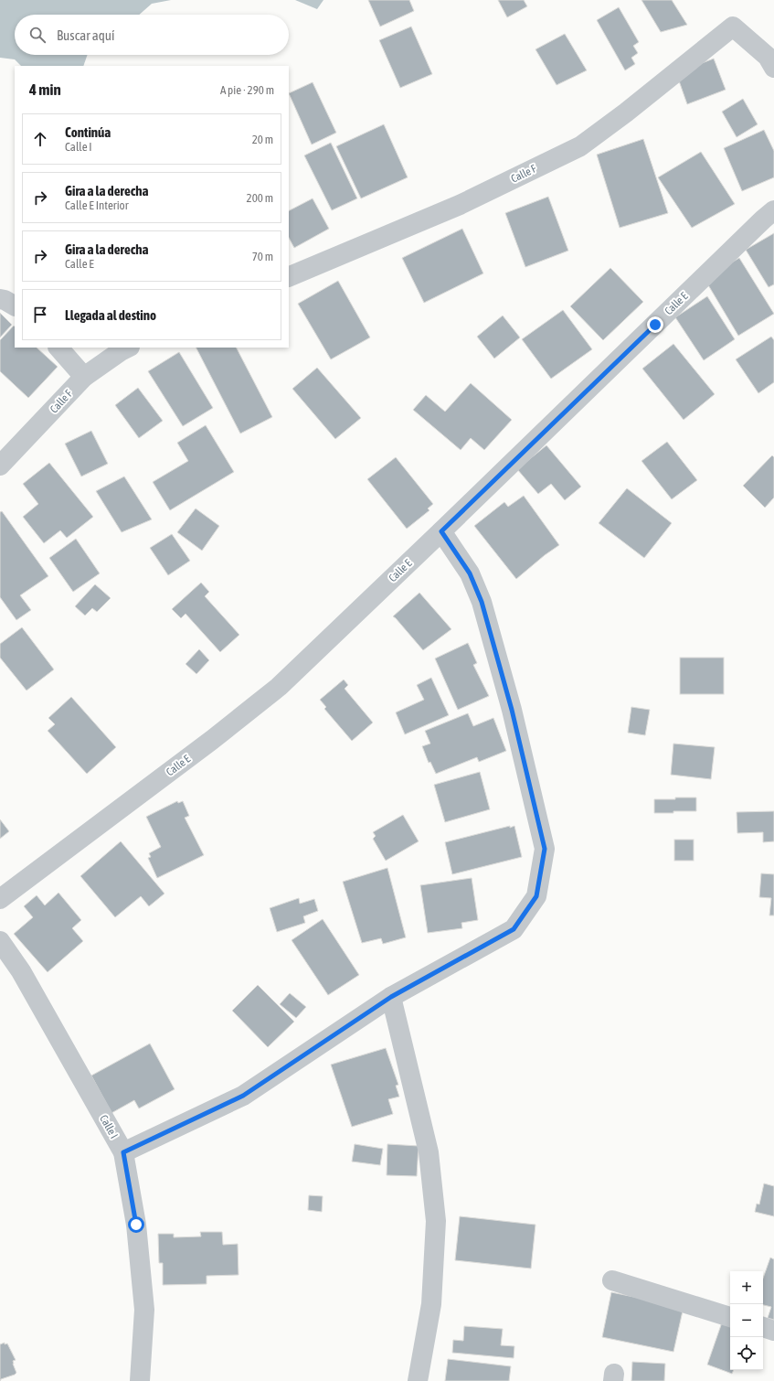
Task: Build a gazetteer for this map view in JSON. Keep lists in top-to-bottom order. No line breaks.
{"streets":{"street":["Calle F","Calle E","Calle I"]},"page":{"search":"Buscar aquí","heading":["4 min","A pie · 290 m"],"list":[["Continúa","Calle I","20 m"],["Gira a la derecha","Calle E Interior","200 m"],["Gira a la derecha","Calle E","70 m"],"Llegada al destino"],"map_buttons":["+","−"]}}
